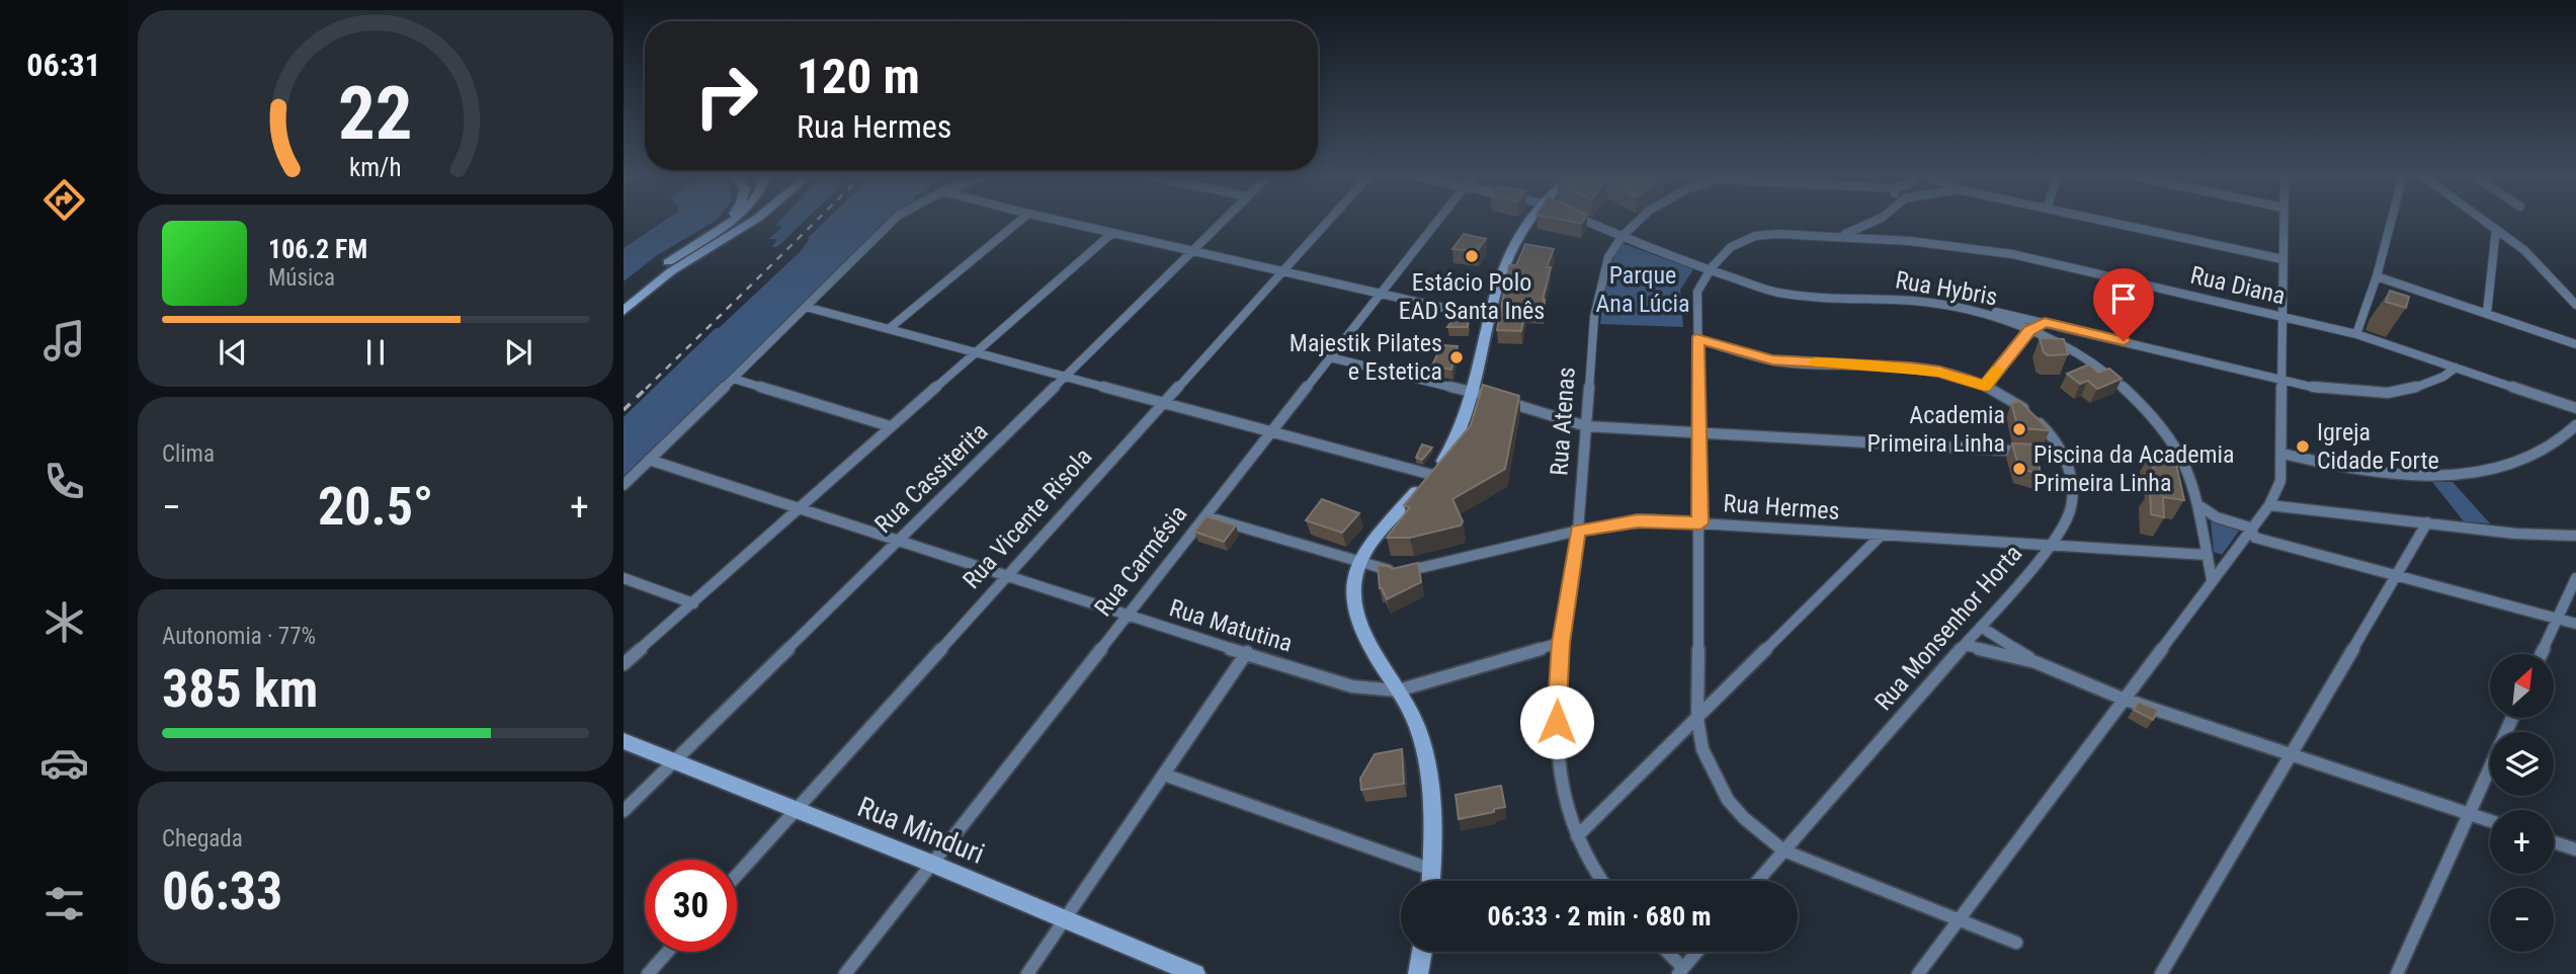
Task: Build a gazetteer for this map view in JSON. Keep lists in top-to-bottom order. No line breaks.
{"streets":{"street":["Rua Diana","Rua Hybris","Rua Atenas","Rua Cassiterita","Rua Hermes","Rua Vicente Risola","Rua Carmésia","Rua Matutina","Rua Monsenhor Horta","Rua Minduri"]},"crossings":[["Rua Diana","Rua Hybris"],["Rua Hybris","Rua Atenas"],["Rua Hybris","Rua Hermes"],["Rua Atenas","Rua Hermes"],["Rua Cassiterita","Rua Matutina"],["Rua Cassiterita","Rua Minduri"],["Rua Hermes","Rua Carmésia"],["Rua Hermes","Rua Monsenhor Horta"],["Rua Vicente Risola","Rua Matutina"],["Rua Vicente Risola","Rua Minduri"],["Rua Carmésia","Rua Matutina"],["Rua Carmésia","Rua Minduri"]],"parks":["Parque Ana Lúcia"],"places":["Estácio Polo EAD Santa Inês","Majestik Pilates e Estetica","Academia Primeira Linha","Igreja Cidade Forte","Piscina da Academia Primeira Linha"],"north":"top right","page":{"tabs":"06:31","turn":["120 m","Rua Hermes"],"song":["106.2 FM","Música"],"tile":["Clima",["Autonomia · 77%","385 km"],["Chegada","06:33"]],"heat":["−","20.5°","+"],"map_buttons":["+","−"],"limit":"30","trip":"06:33 · 2 min · 680 m","gauge":["22","km/h"]}}
